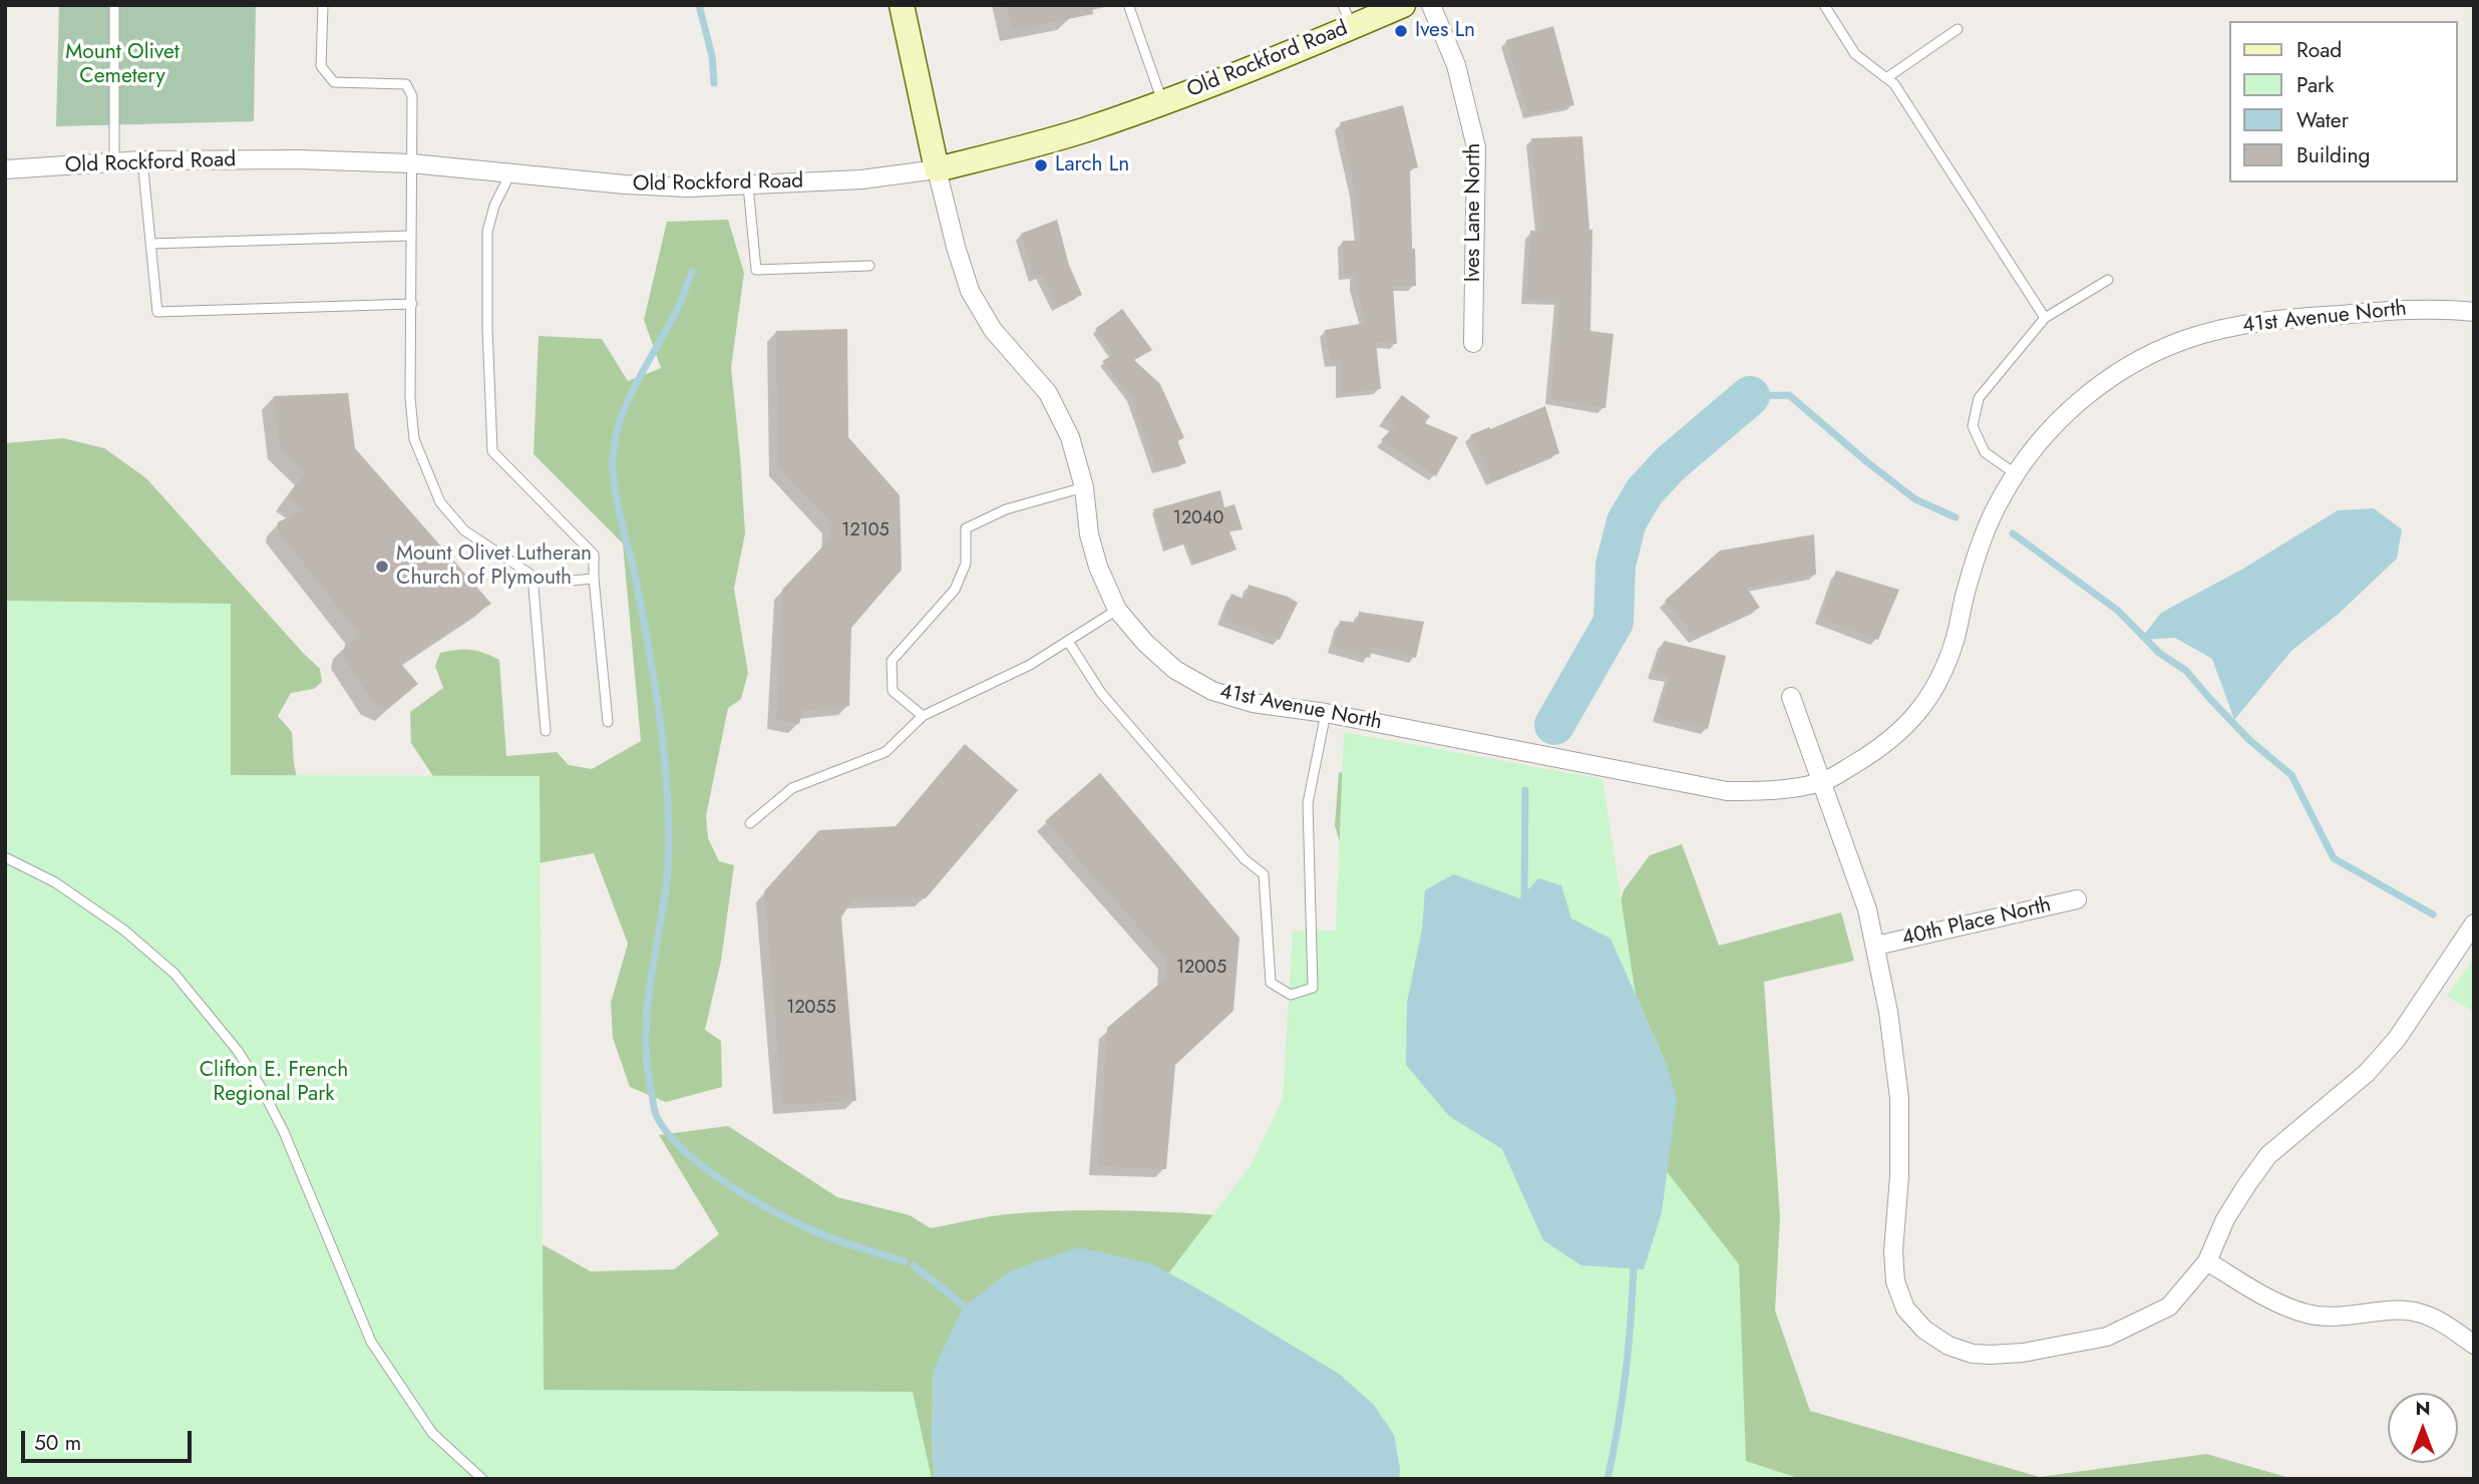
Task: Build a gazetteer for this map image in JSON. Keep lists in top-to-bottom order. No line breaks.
{"streets":{"street":["Old Rockford Road","Ives Lane North","41st Avenue North","40th Place North"]},"crossings":[["Old Rockford Road","41st Avenue North"]],"parks":["Mount Olivet Cemetery","Clifton E. French Regional Park"],"places":["Ives Ln","Larch Ln","Mount Olivet Lutheran Church of Plymouth"],"house_numbers":["12040","12105","12005","12055"],"legend":["Road","Park","Water","Building"],"scale_bar":"50 m","north":"top"}
